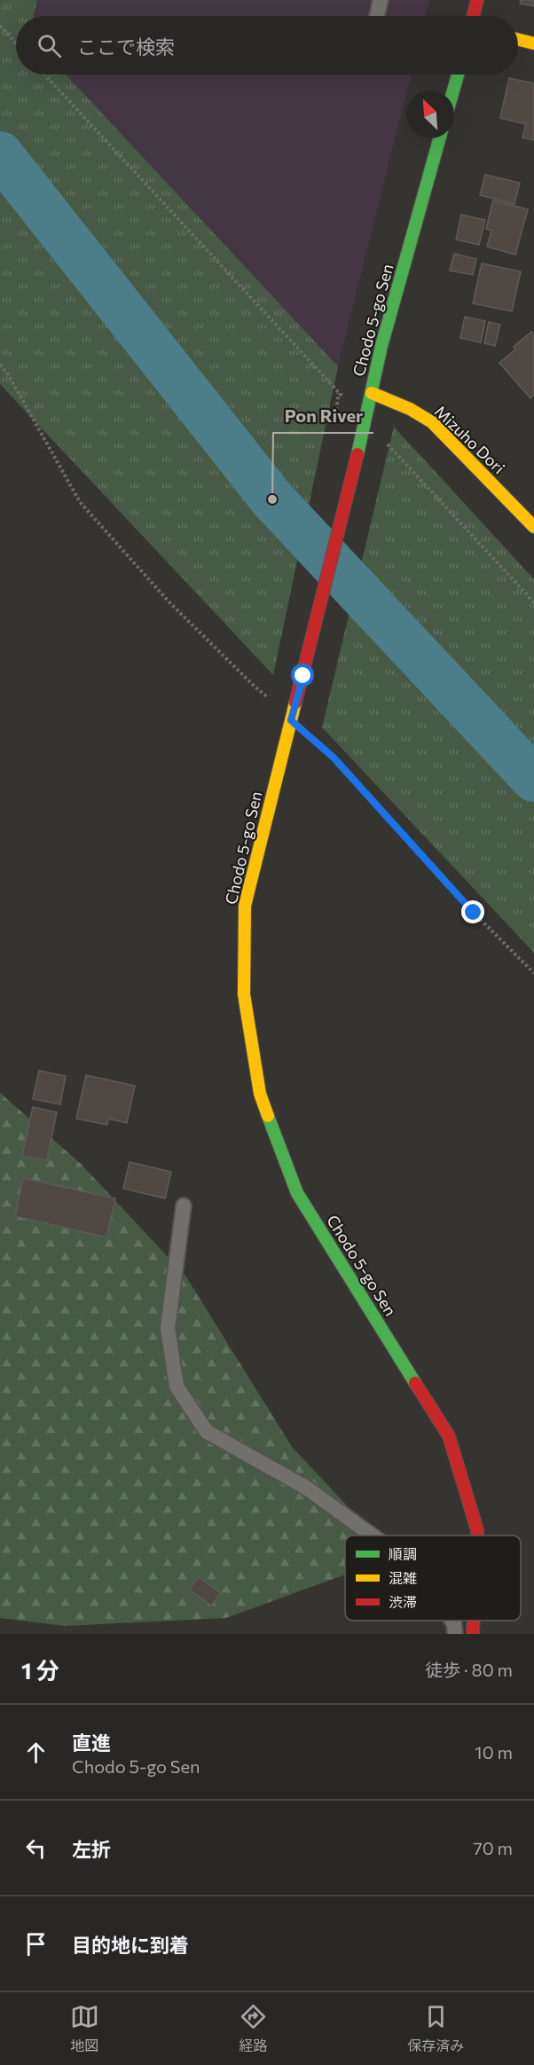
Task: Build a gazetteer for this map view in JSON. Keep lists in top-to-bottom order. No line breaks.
{"streets":{"street":["Chodo 5-go Sen","Mizuho Dori"]},"crossings":[["Chodo 5-go Sen","Mizuho Dori"]],"places":["Pon River"],"legend":["順調","混雑","渋滞"],"north":"top left","page":{"search":"ここで検索","heading":["1 分","徒歩 · 80 m"],"list":[["直進","Chodo 5-go Sen","10 m"],["左折","70 m"],"目的地に到着"],"nav":["地図","経路","保存済み"]}}
